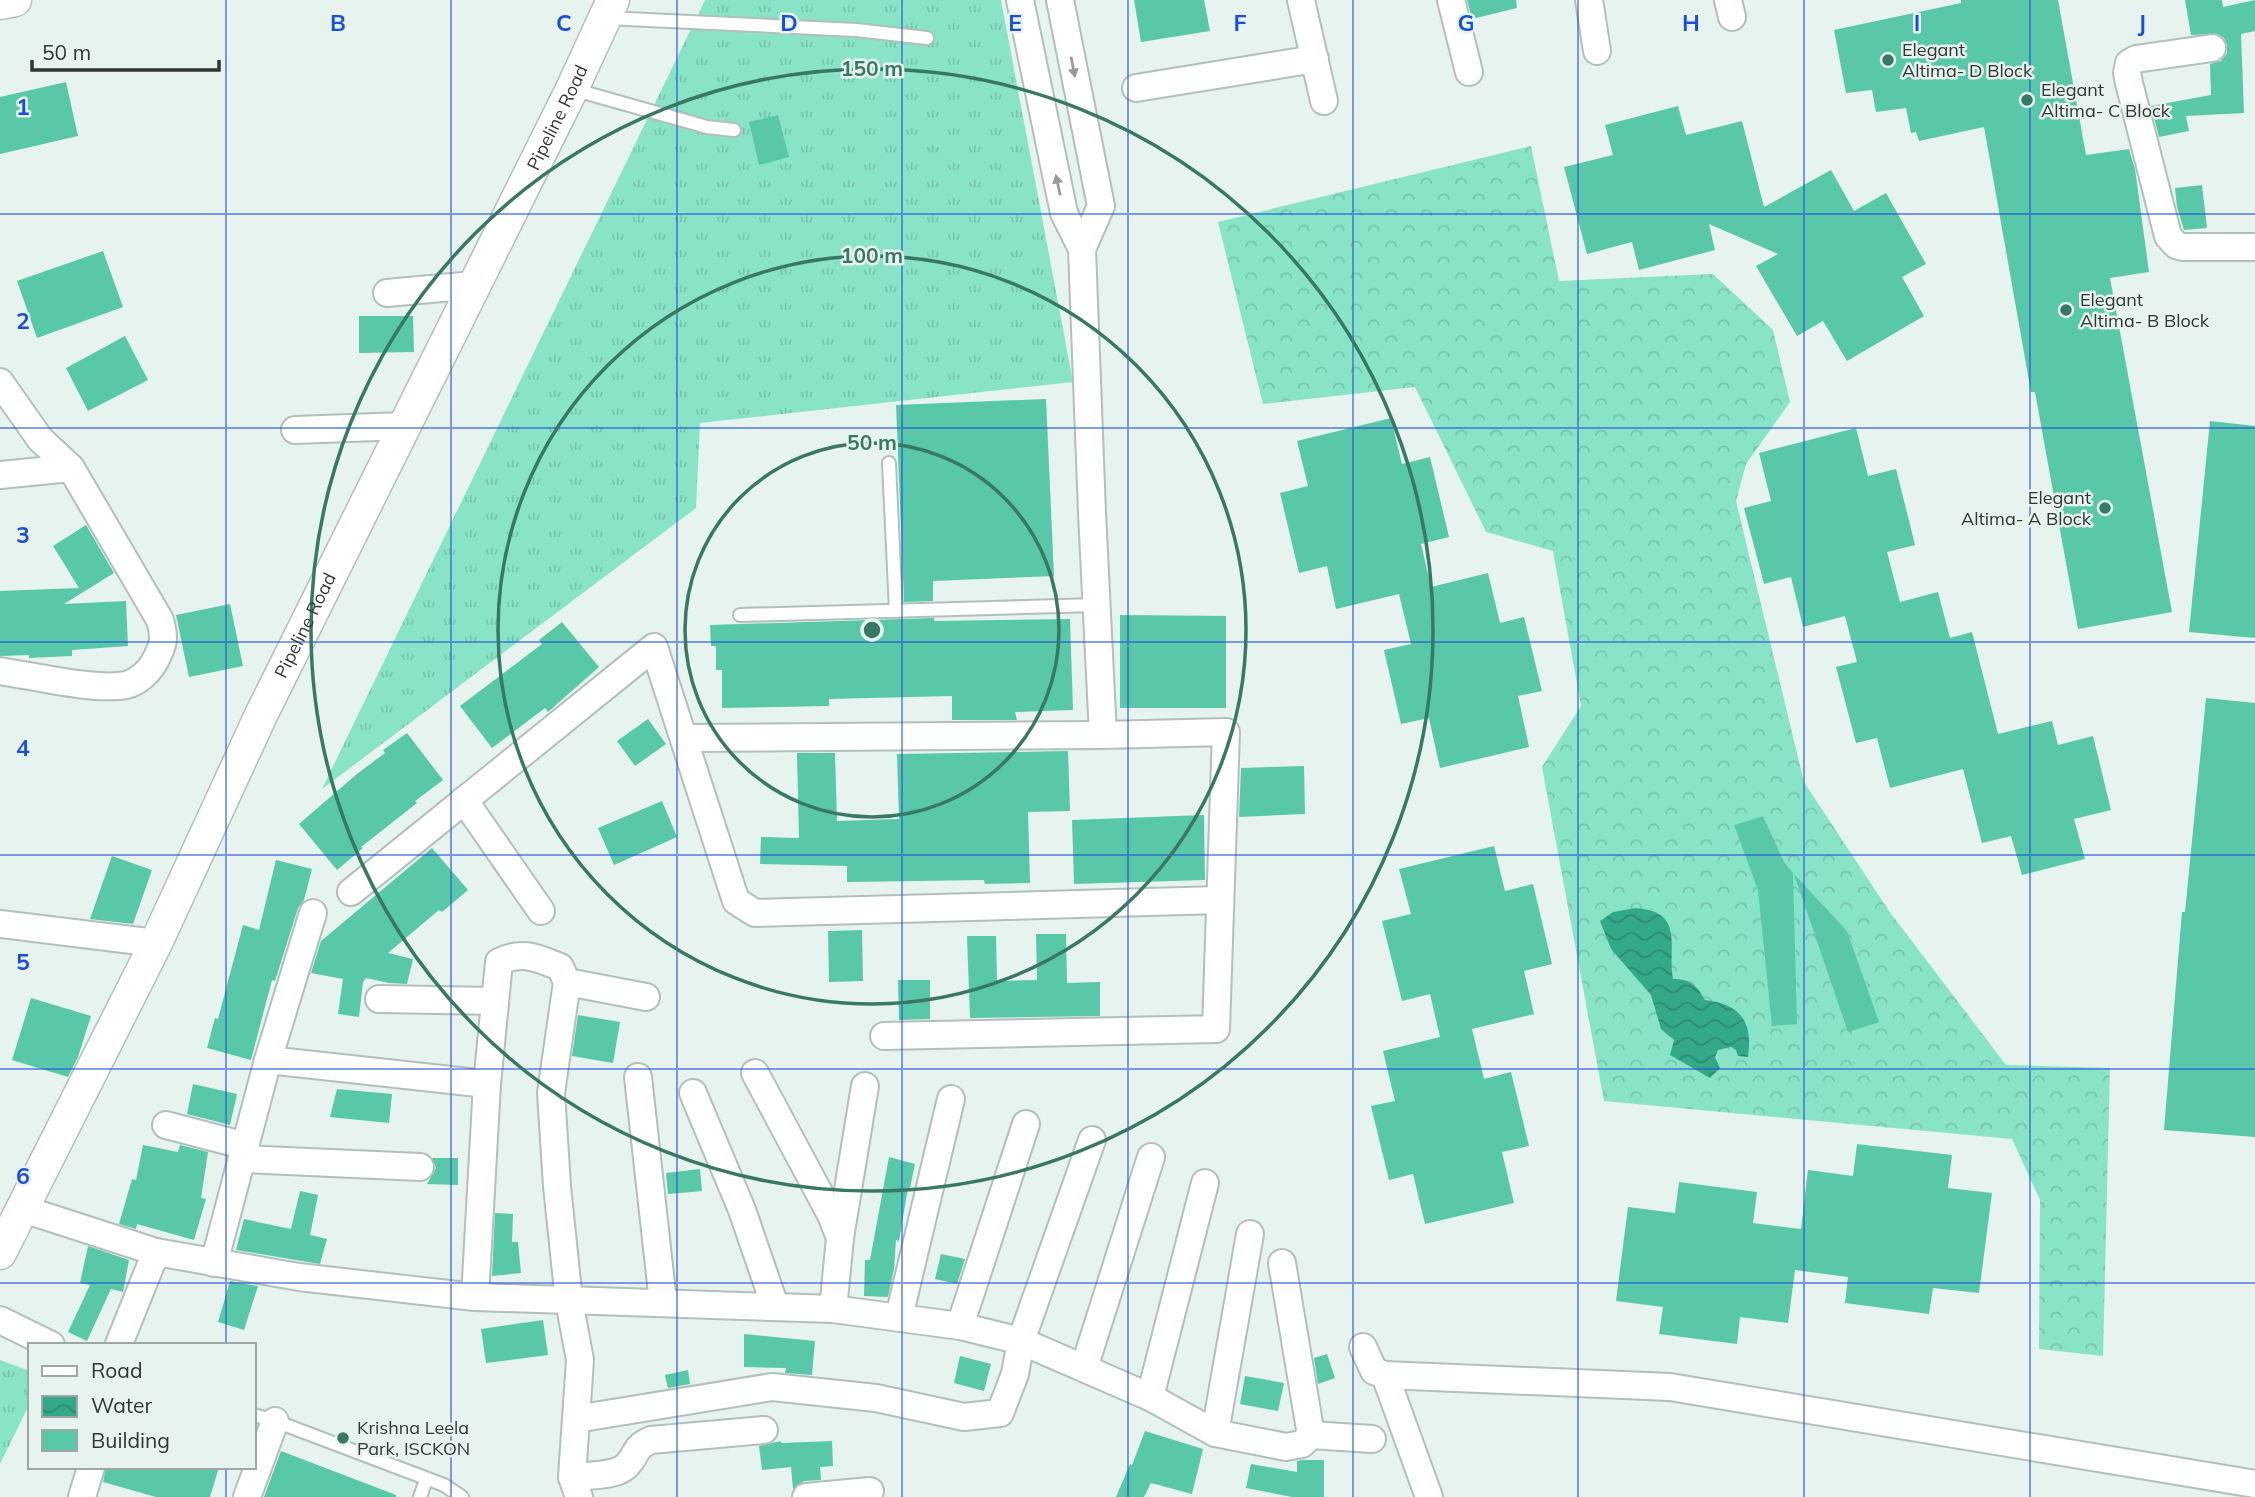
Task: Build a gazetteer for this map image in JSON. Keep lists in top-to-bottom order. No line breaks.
{"streets":{"street":["Pipeline Road"]},"places":["Elegant Altima- D Block","Elegant Altima- C Block","Elegant Altima- B Block","Elegant Altima- A Block","Krishna Leela Park, ISCKON"],"legend":["Road","Water","Building"],"scale_bar":"50 m","grid":{"columns":["B","C","D","E","F","G","H","I","J"],"rows":["1","2","3","4","5","6"]},"rings":["150 m","100 m","50 m"]}
